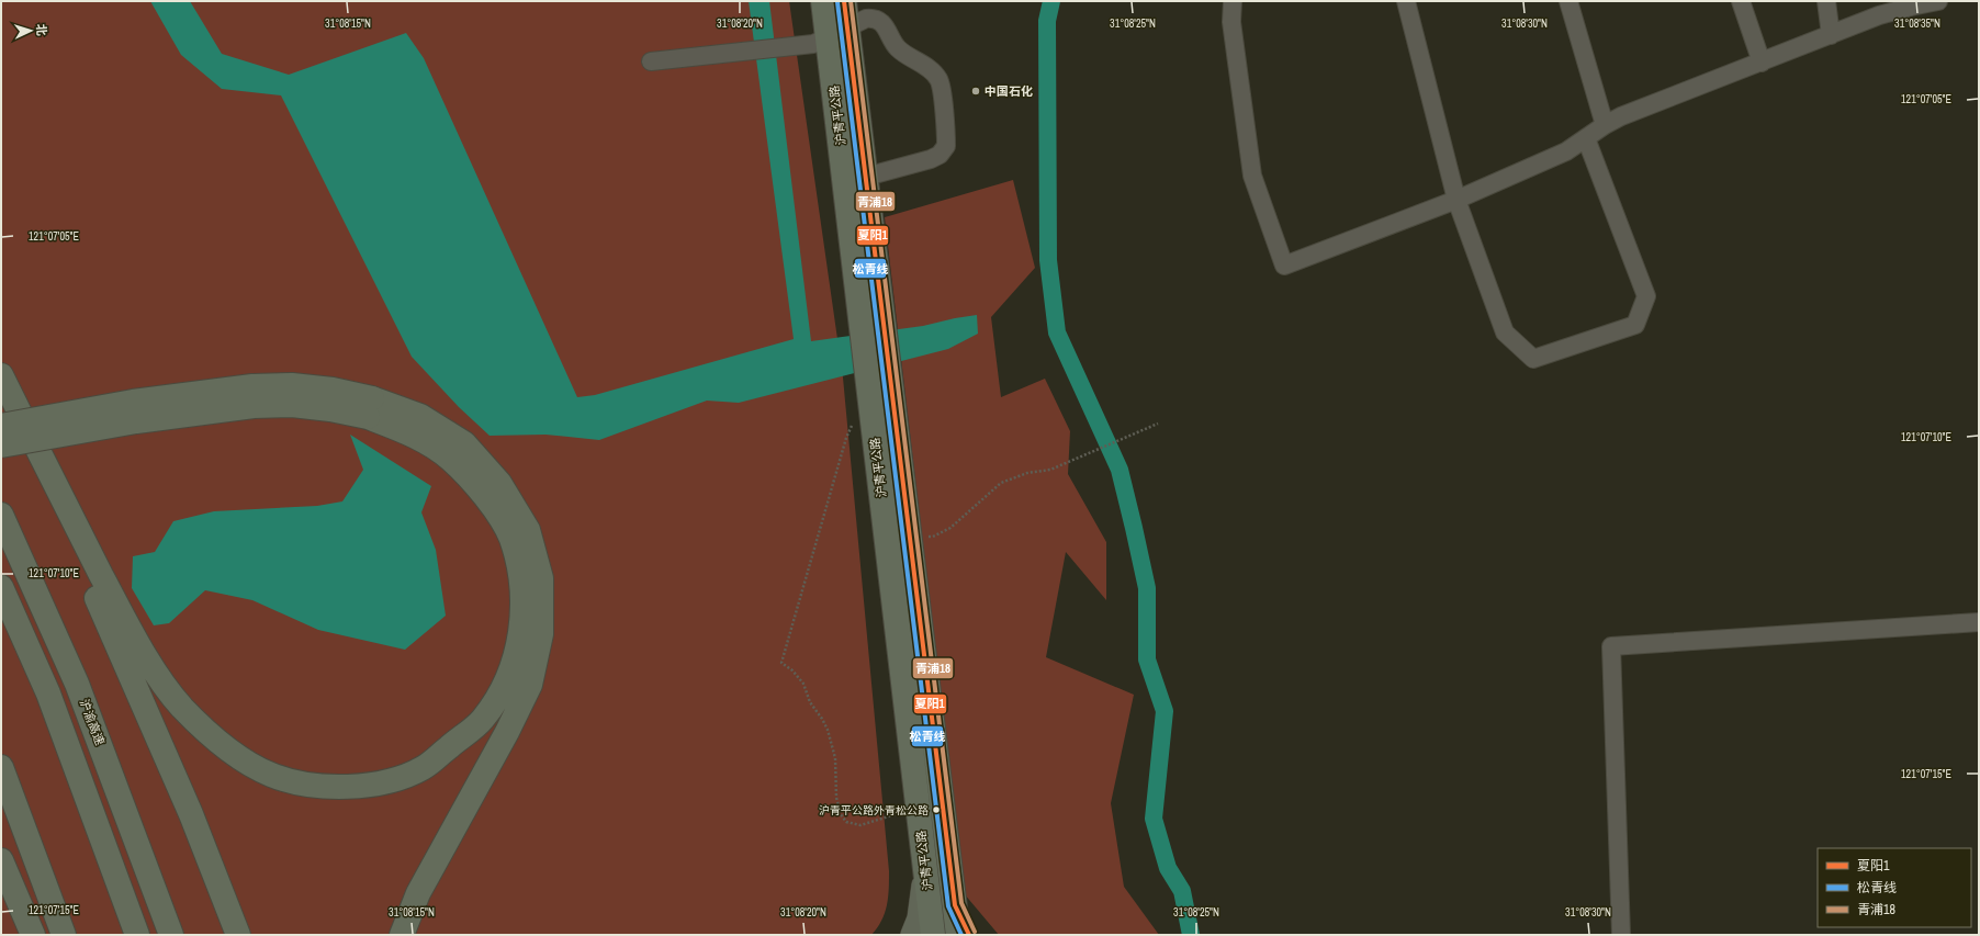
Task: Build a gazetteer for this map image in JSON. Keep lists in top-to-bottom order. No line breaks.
{"streets":{"highway":["沪青平公路","沪渝高速"]},"places":["中国石化","沪青平公路外青松公路"],"lines":["transit line 夏阳1","transit line 青浦18","transit line 松青线"],"legend":["夏阳1","松青线","青浦18"],"north":"right","coordinates":["31°08'15\"N","31°08'20\"N","31°08'25\"N","31°08'30\"N","31°08'35\"N","121°07'05\"E","121°07'10\"E","121°07'15\"E"]}
